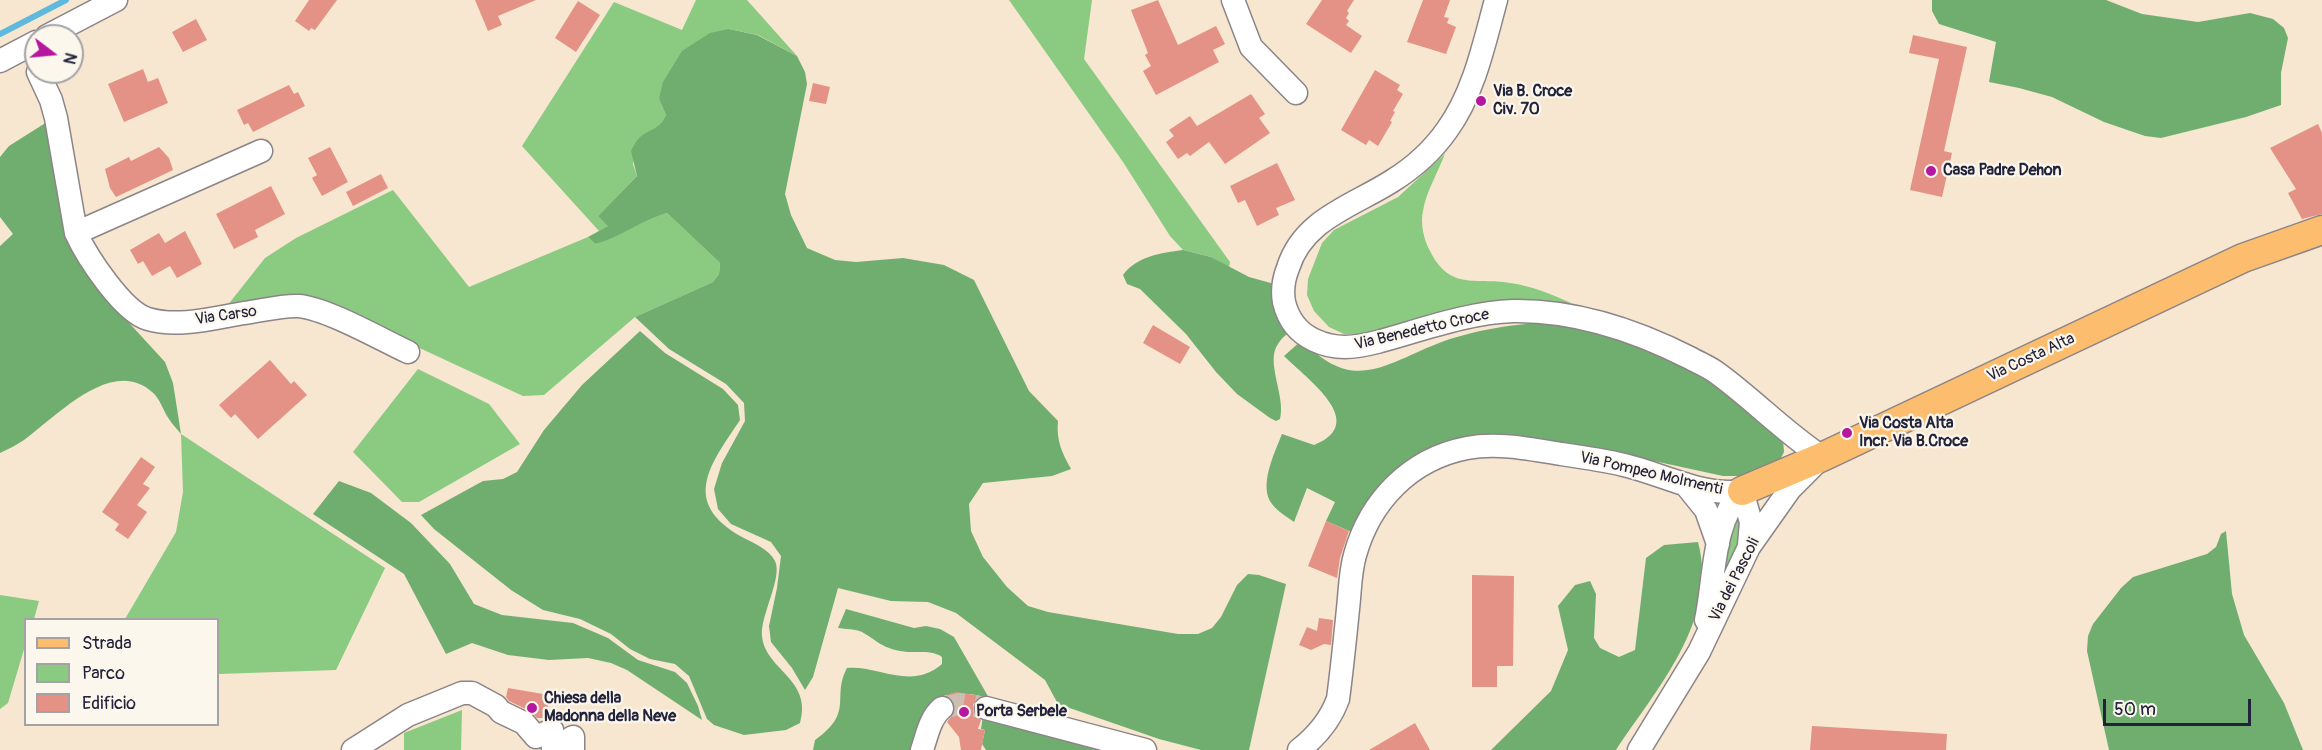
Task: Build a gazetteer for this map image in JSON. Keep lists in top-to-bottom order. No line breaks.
{"streets":{"main road":["Via Costa Alta"],"street":["Via Carso","Via Benedetto Croce","Via Pompeo Molmenti","Via dei Pascoli"]},"crossings":[["Via Benedetto Croce","Via Costa Alta"],["Via Benedetto Croce","Via dei Pascoli"],["Via Costa Alta","Via Pompeo Molmenti"],["Via Costa Alta","Via dei Pascoli"],["Via Pompeo Molmenti","Via dei Pascoli"]],"places":["Via B. Croce Civ. 70","Casa Padre Dehon","Via Costa Alta Incr. Via B.Croce","Chiesa della Madonna della Neve","Porta Serbele"],"legend":["Strada","Parco","Edificio"],"scale_bar":"50 m","north":"right"}
